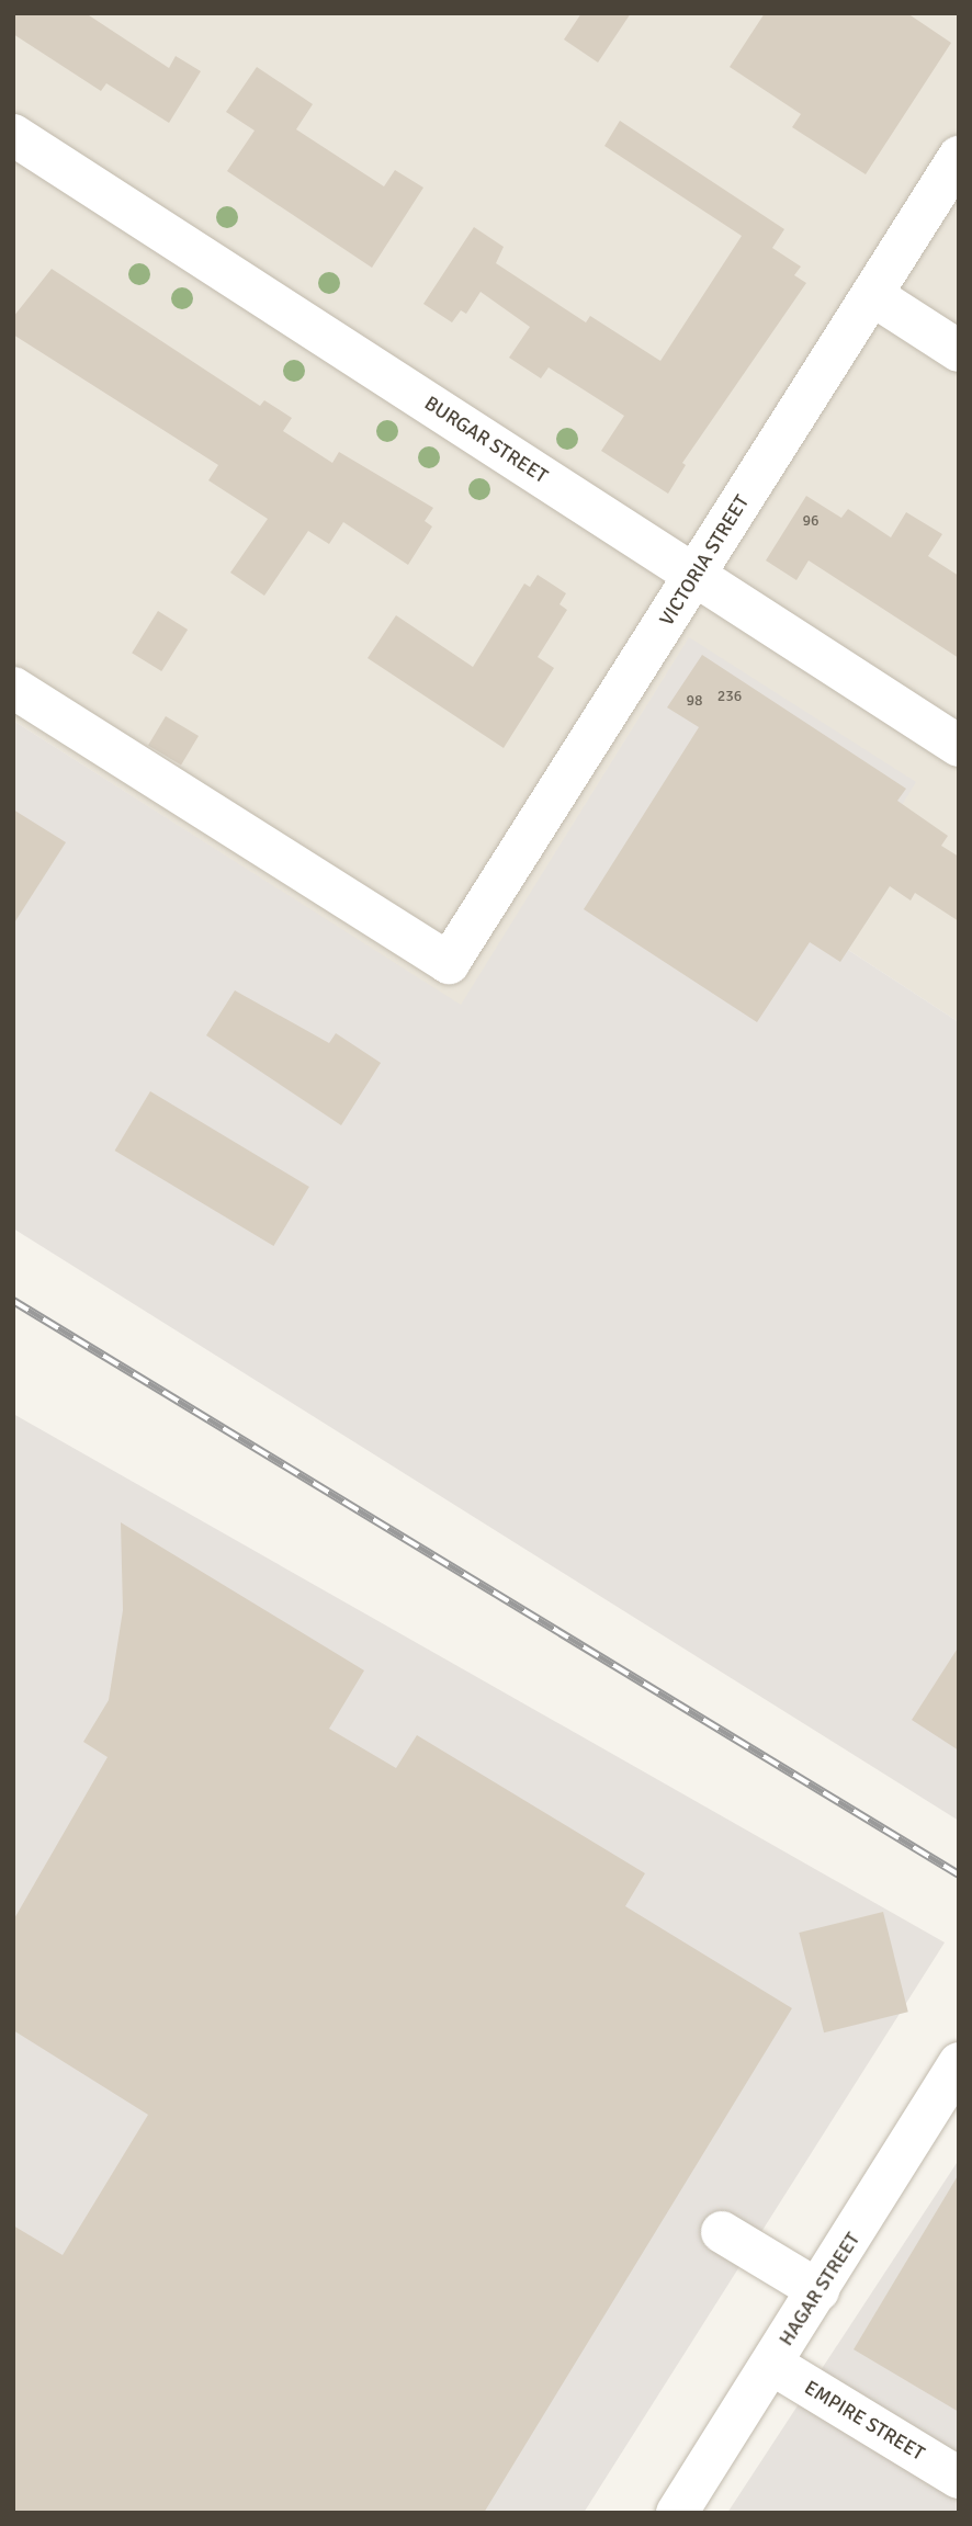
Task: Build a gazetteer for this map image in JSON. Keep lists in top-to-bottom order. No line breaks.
{"streets":{"street":["BURGAR STREET","VICTORIA STREET","HAGAR STREET","EMPIRE STREET"]},"crossings":[["BURGAR STREET","VICTORIA STREET"],["HAGAR STREET","EMPIRE STREET"]],"house_numbers":["96","236","98"]}
